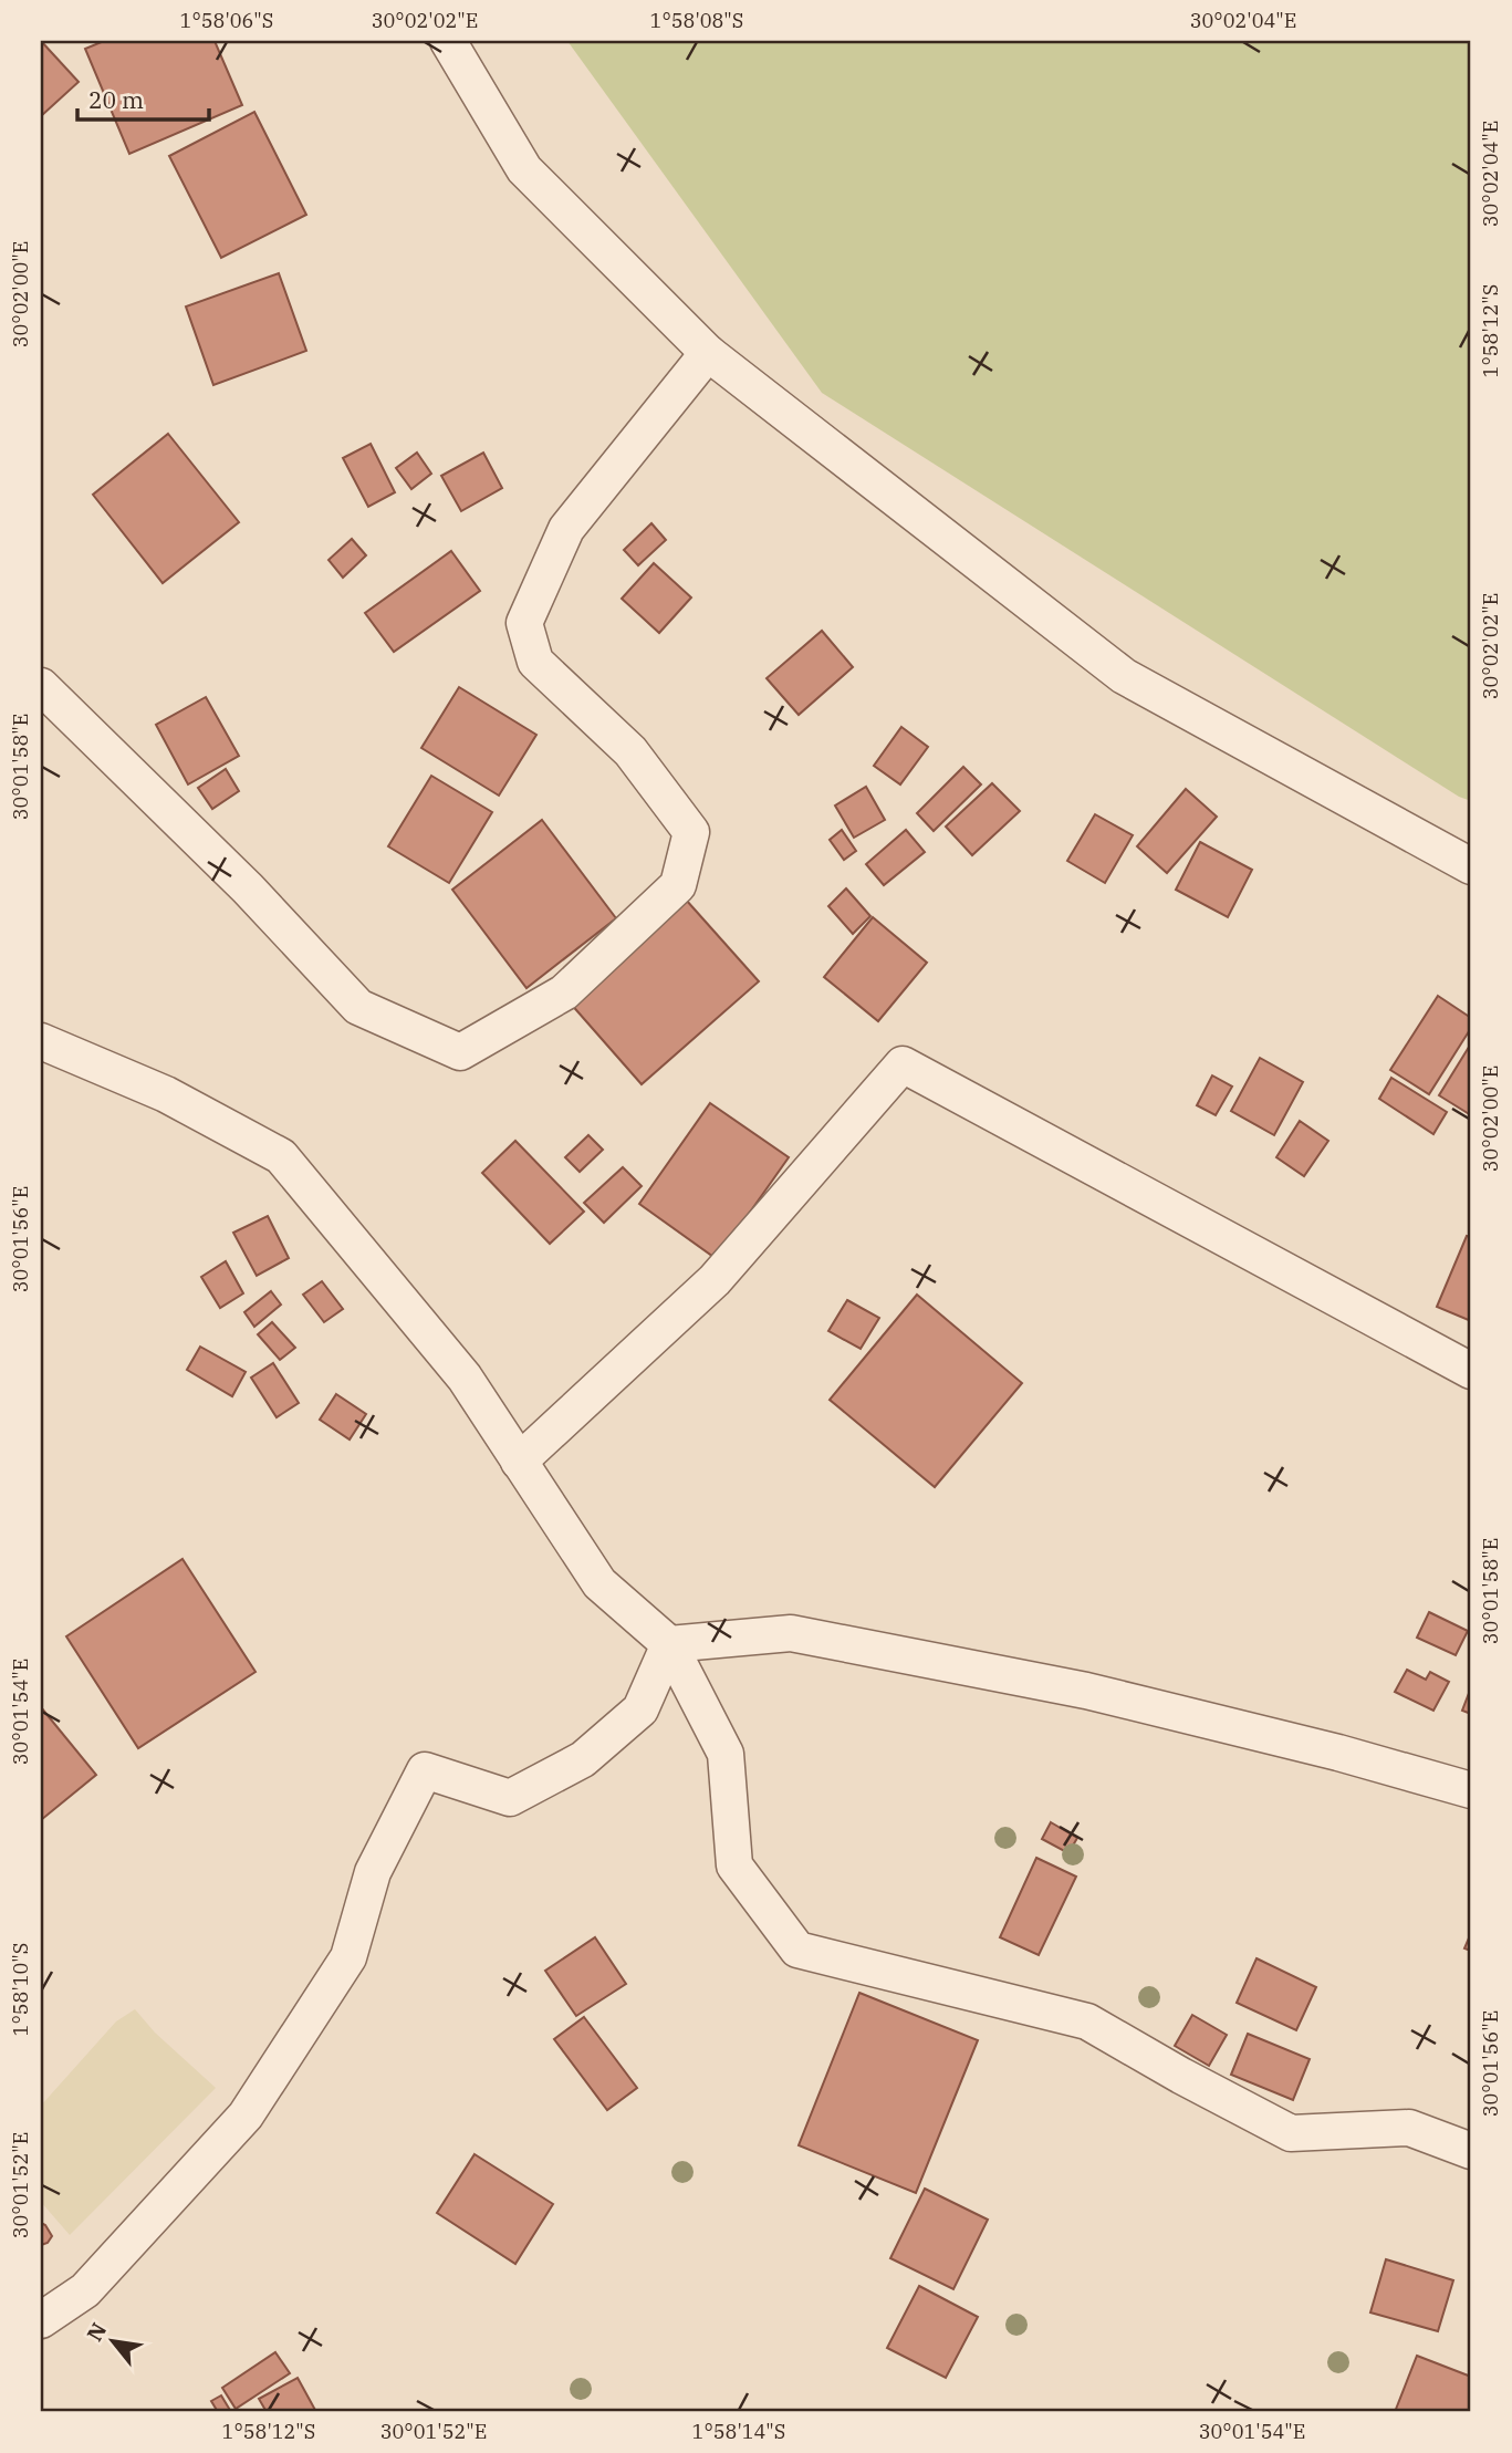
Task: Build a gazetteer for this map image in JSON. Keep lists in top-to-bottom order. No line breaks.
{"scale_bar":"20 m","north":"top left","coordinates":["1°58'06\"S","30°02'02\"E","1°58'08\"S","30°02'04\"E","30°02'00\"E","1°58'12\"S","30°01'58\"E","30°01'56\"E","30°01'54\"E","1°58'10\"S","30°01'52\"E","1°58'14\"S"]}
